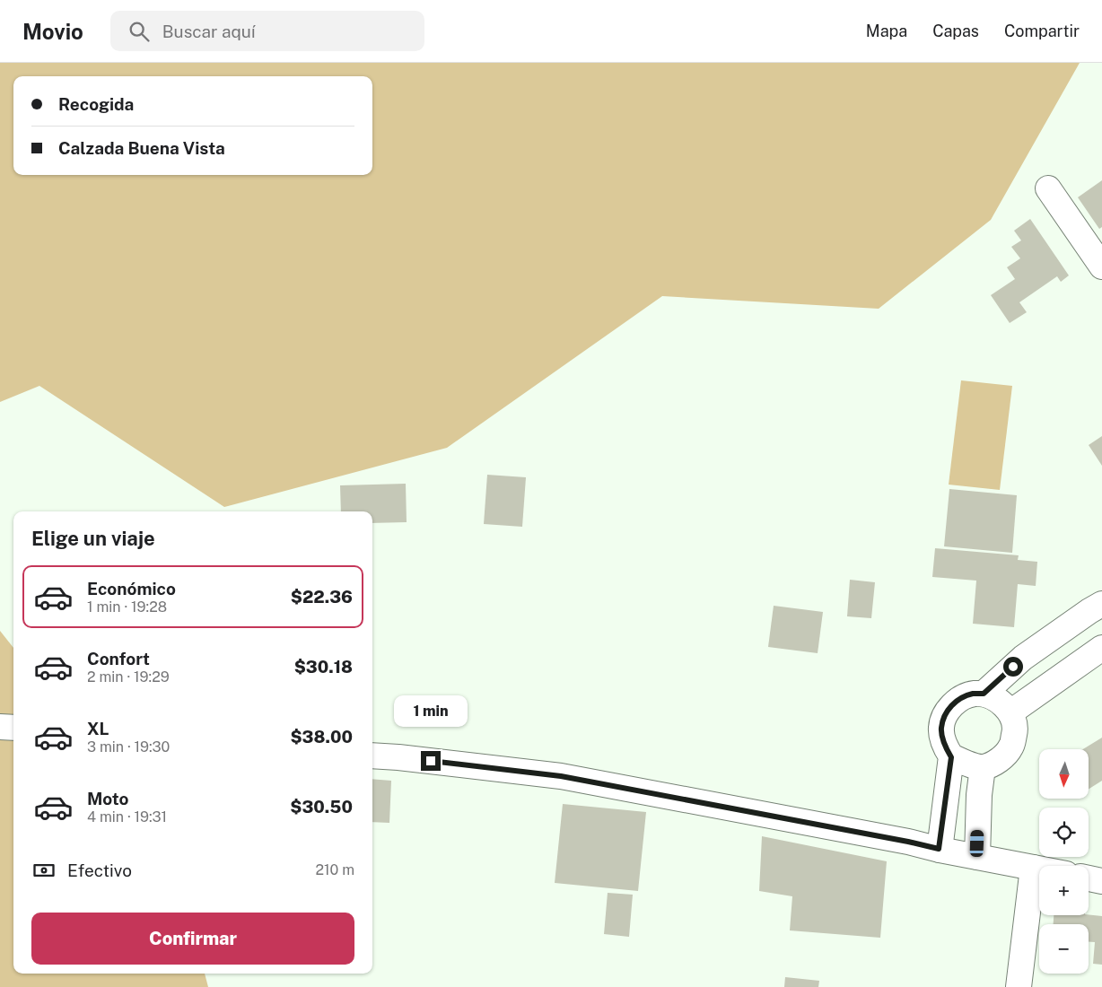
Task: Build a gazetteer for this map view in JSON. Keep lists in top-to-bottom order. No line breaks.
{"north":"bottom","page":{"header":"Movio","search":"Buscar aquí","nav":["Mapa","Capas","Compartir"],"banner":["Recogida","Calzada Buena Vista"],"heading":"Elige un viaje","list":[{"name":"Económico","note":"1 min · 19:28","value":"$22.36"},{"name":"Confort","note":"2 min · 19:29","value":"$30.18"},{"name":"XL","note":"3 min · 19:30","value":"$38.00"},{"name":"Moto","note":"4 min · 19:31","value":"$30.50"}],"bubble":"1 min","map_buttons":["+","−"],"pay":["Efectivo","210 m"],"buttons":"Confirmar"}}
